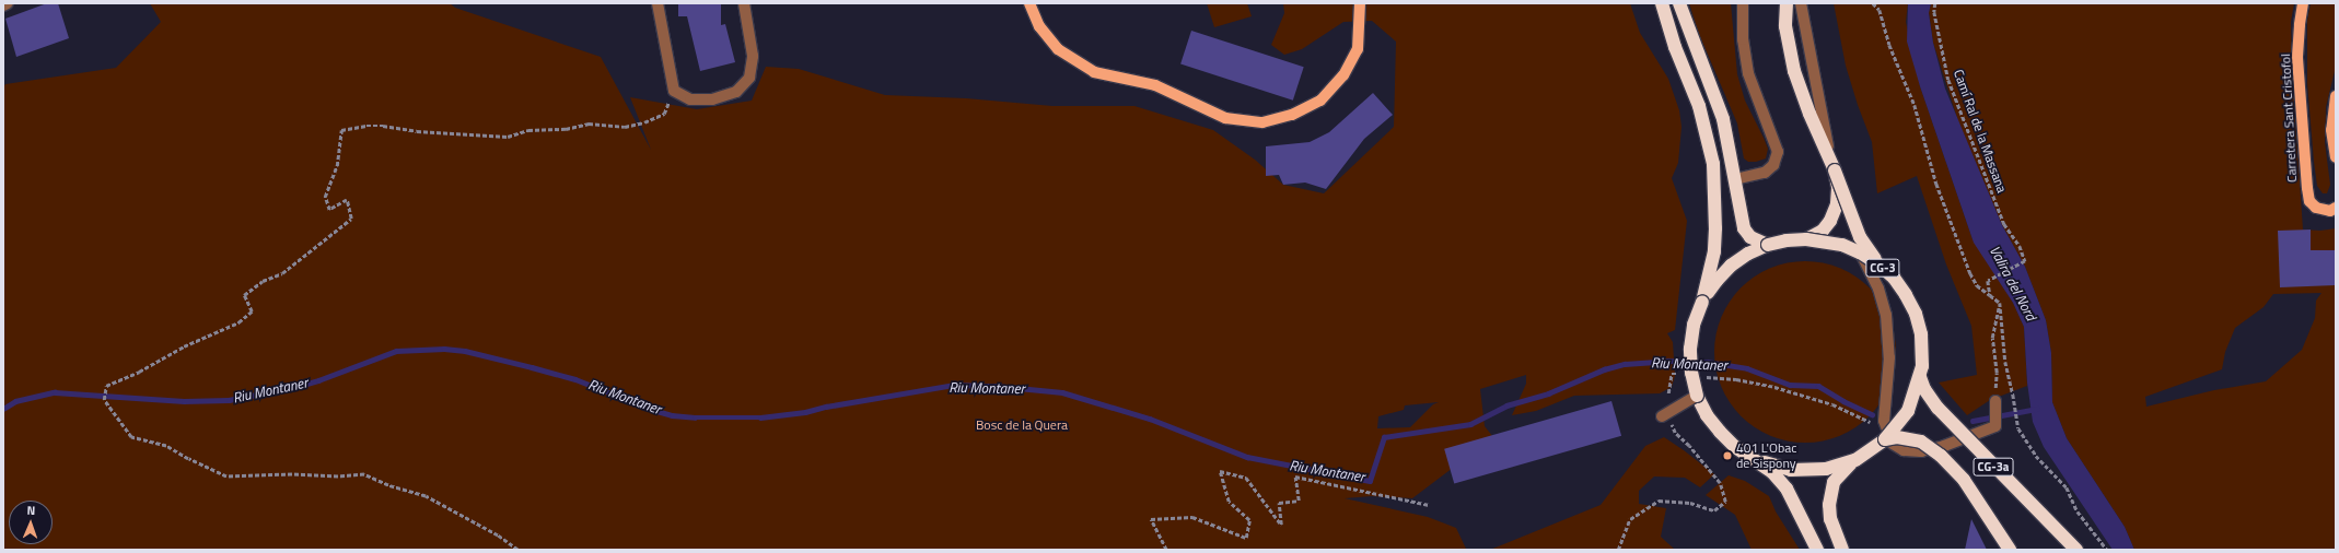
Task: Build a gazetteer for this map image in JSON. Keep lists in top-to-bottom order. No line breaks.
{"streets":{"highway":["CG-3","CG-3a"],"main road":["Carretera Sant Cristofol"],"path":["Camí Ral de la Massana"]},"crossings":[["CG-3","CG-3a"]],"water":["Valira del Nord","Riu Montaner"],"parks":["Bosc de la Quera"],"places":["401 L'Obac de Sispony"],"north":"top"}
